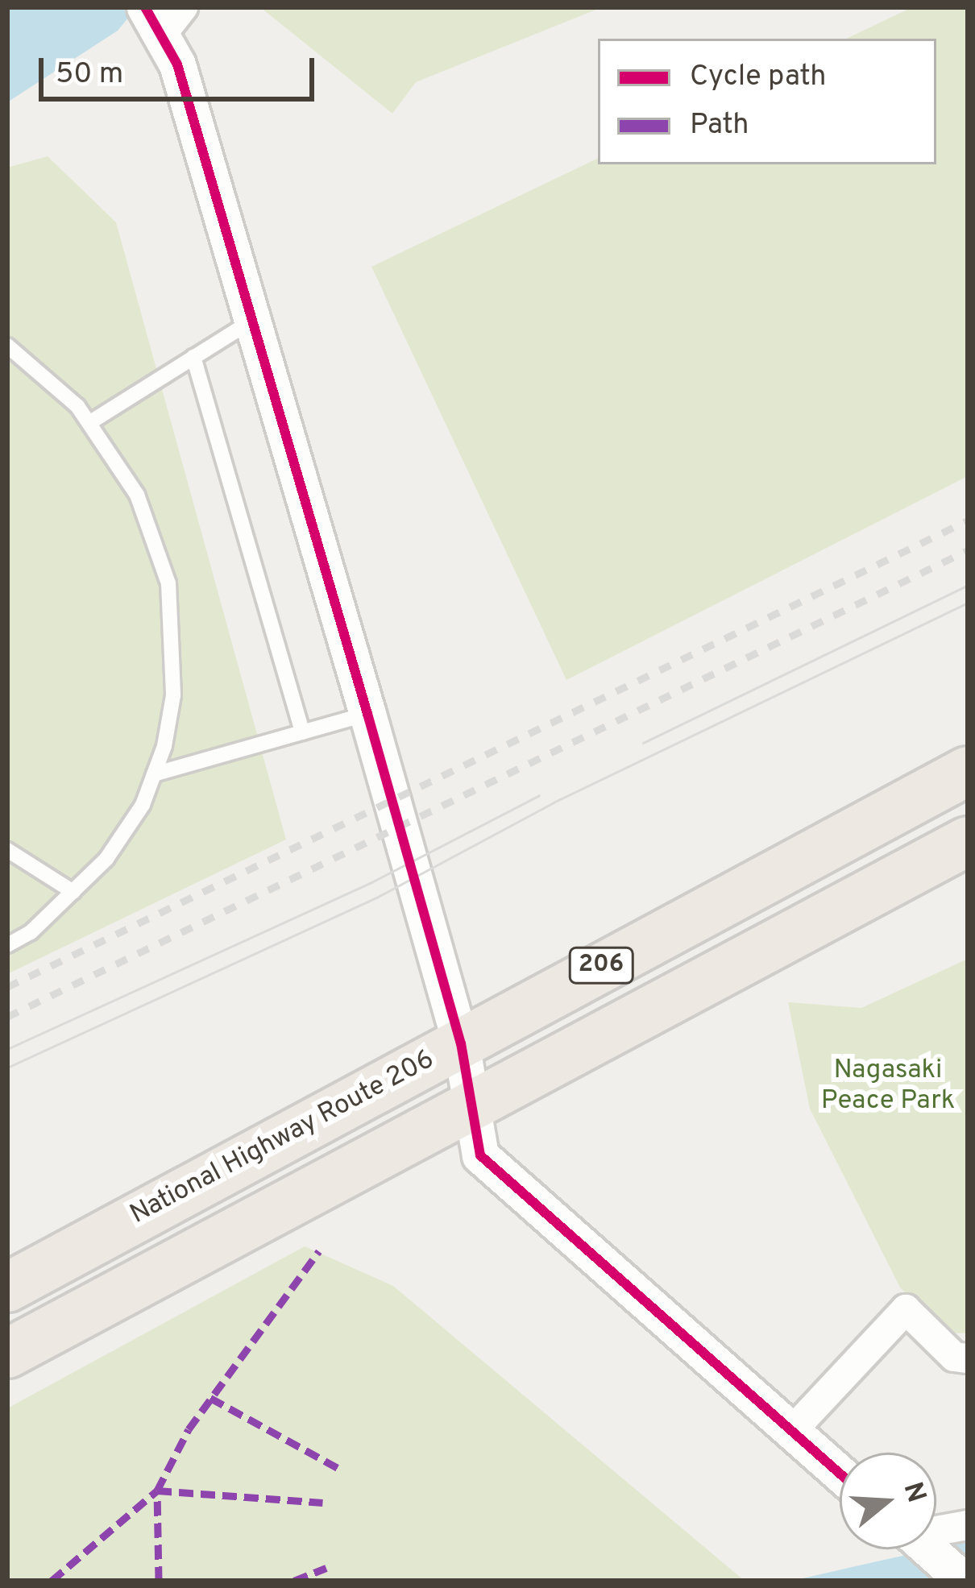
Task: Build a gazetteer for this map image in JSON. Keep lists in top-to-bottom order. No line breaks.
{"streets":{"highway":["206","National Highway Route 206"]},"parks":["Nagasaki Peace Park"],"legend":["Cycle path","Path"],"scale_bar":"50 m","north":"right"}
